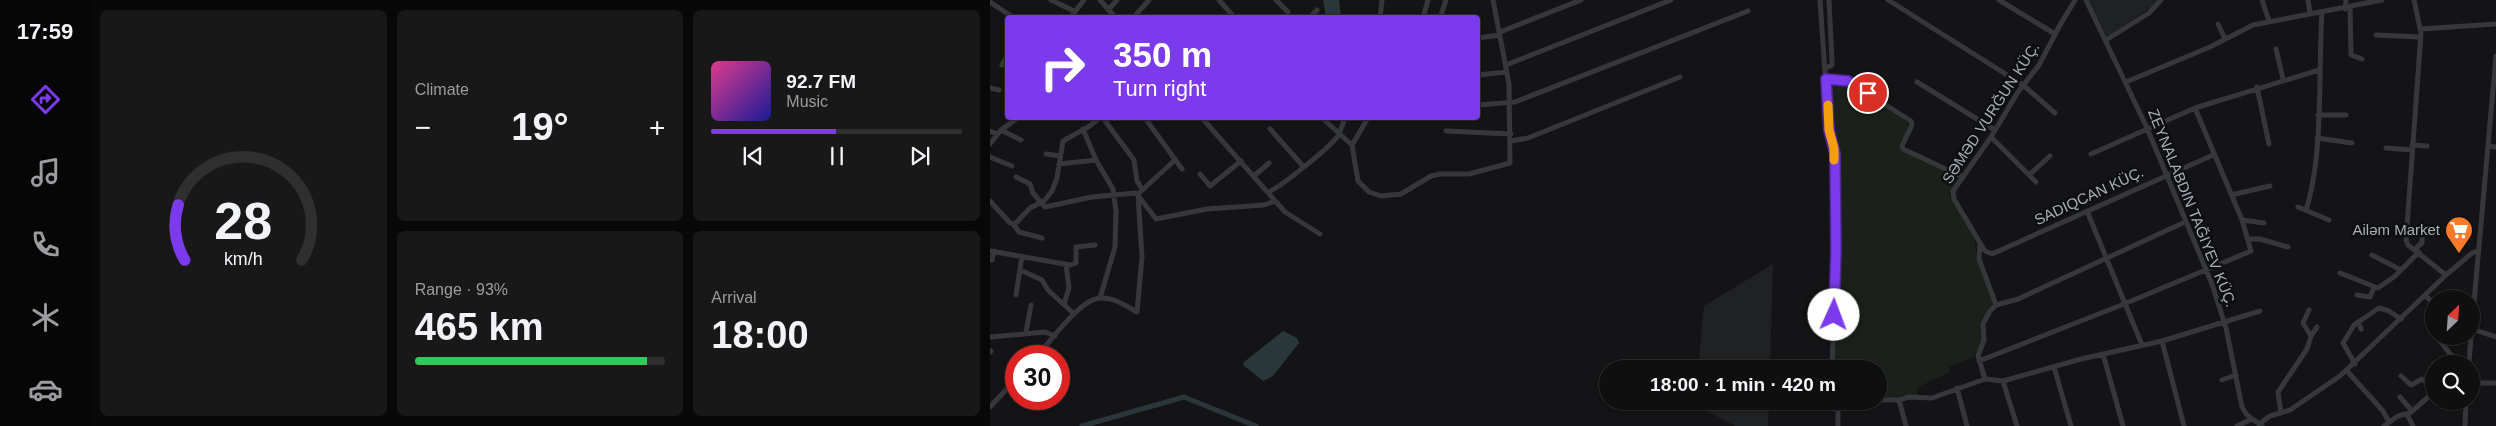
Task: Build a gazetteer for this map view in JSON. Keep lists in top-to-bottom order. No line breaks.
{"streets":{"street":["SƏMƏD VURĞUN KÜÇ."]},"places":{"supermarket":["Ailəm Market"]},"north":"top right","page":{"tabs":"17:59","tile":["Climate",["Range · 93%","465 km"],["Arrival","18:00"]],"turn":["350 m","Turn right"],"song":["92.7 FM","Music"],"heat":["−","19°","+"],"limit":"30","trip":"18:00 · 1 min · 420 m","gauge":["28","km/h"]}}
